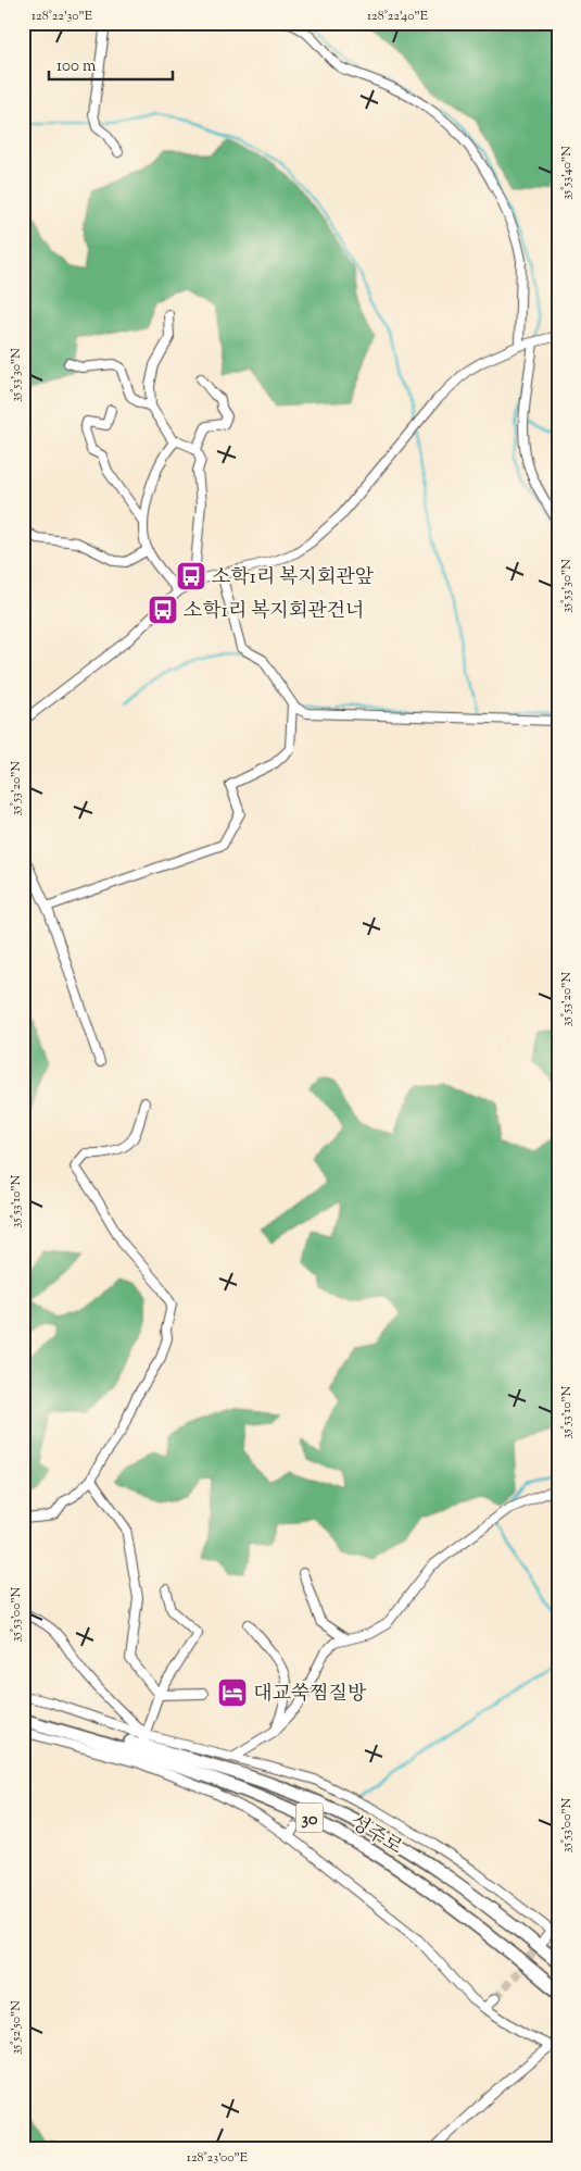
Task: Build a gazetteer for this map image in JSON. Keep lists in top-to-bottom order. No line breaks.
{"streets":{"highway":["30","성주로"]},"places":{"bus stop":["소학1리 복지회관앞","소학1리 복지회관건너"],"hotel":["대교쑥찜질방"]},"scale_bar":"100 m","coordinates":["128°22'30\"E","128°22'40\"E","35°53'40\"N","35°53'30\"N","35°53'20\"N","35°53'10\"N","35°53'00\"N","35°52'50\"N","128°23'00\"E"]}
